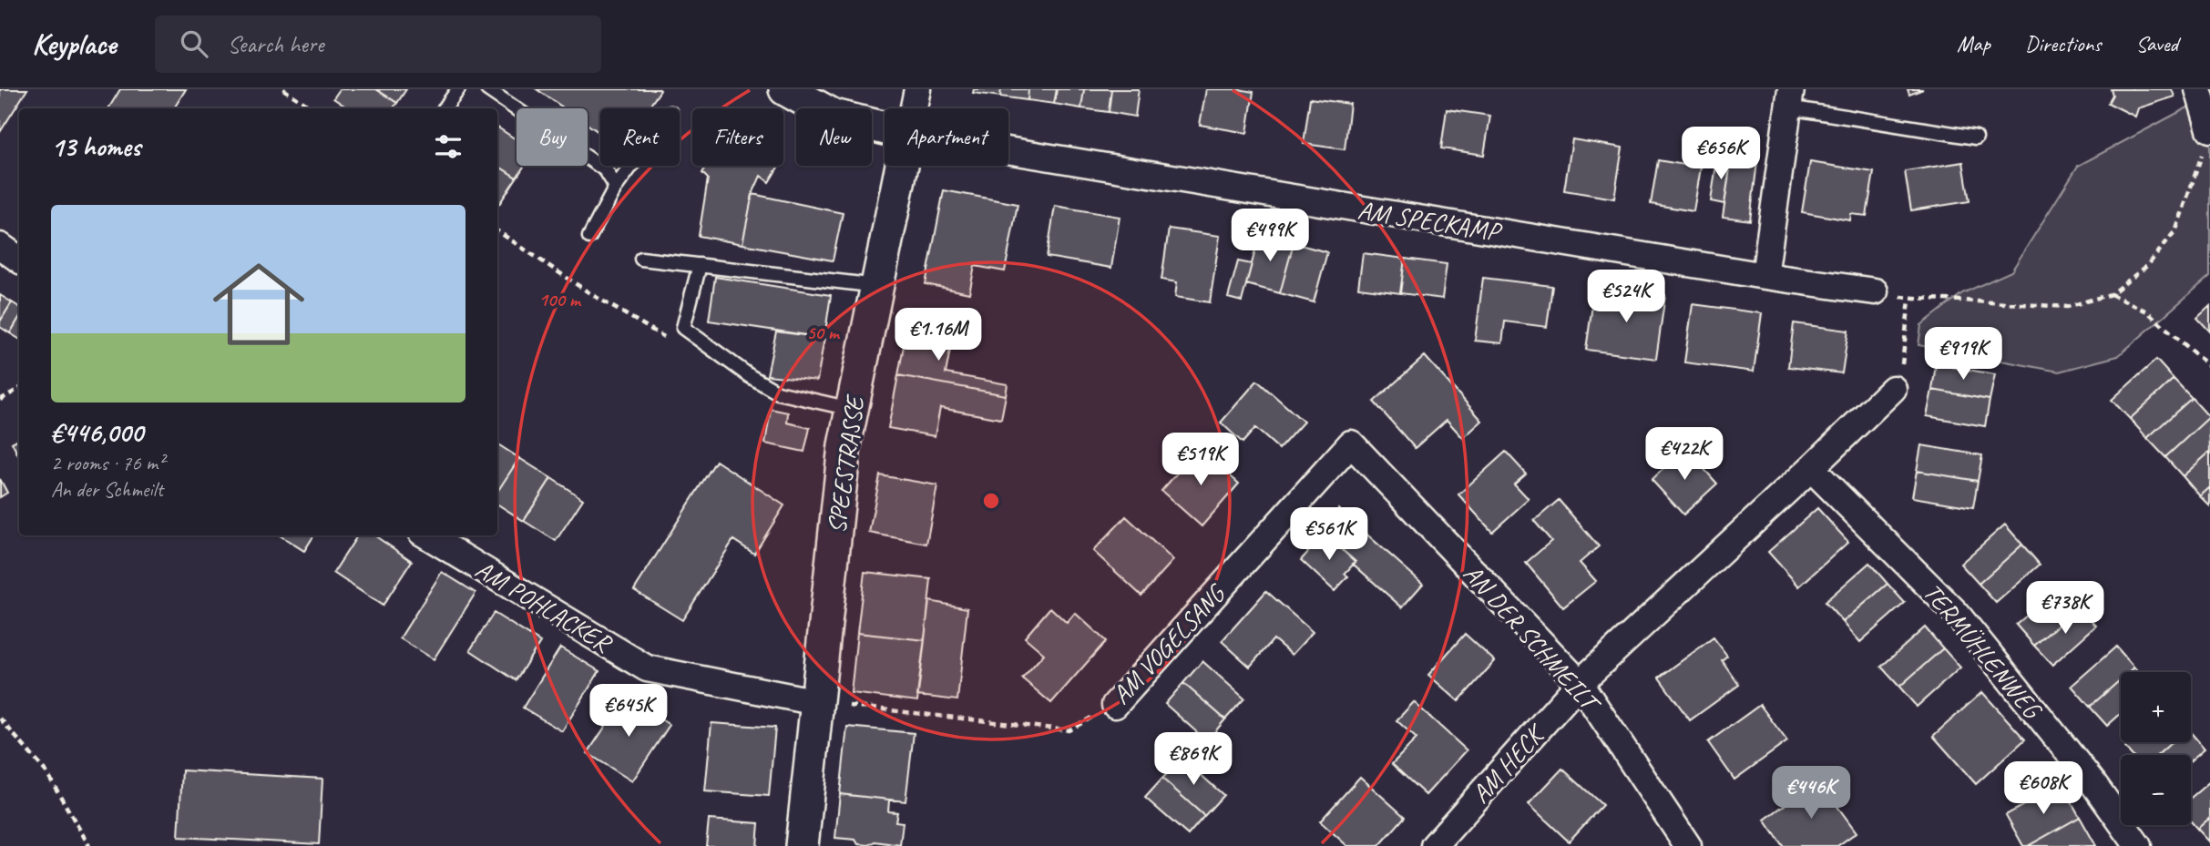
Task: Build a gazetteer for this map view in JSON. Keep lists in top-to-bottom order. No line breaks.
{"streets":{"street":["AM SPECKAMP","SPEESTRASSE","AM POHLACKER","AN DER SCHMEILT","AM VOGELSANG","TERMÜHLENWEG","AM HECK"]},"crossings":[["SPEESTRASSE","AM POHLACKER"],["SPEESTRASSE","AM VOGELSANG"],["AM POHLACKER","AM VOGELSANG"],["AN DER SCHMEILT","AM VOGELSANG"],["AN DER SCHMEILT","AM HECK"]],"page":{"header":"Keyplace","search":"Search here","nav":["Map","Directions","Saved"],"chip":["Buy","Rent","Filters","New","Apartment"],"heading":"13 homes","price":["€656K","€499K","€524K","€1.16M","€919K","€422K","€519K","€561K","€738K","€645K","€869K","€608K","€446K"],"list":[{"name":"€446,000","note":"2 rooms · 76 m² · An der Schmeilt"}],"map_buttons":["+","−"]},"rings":["100 m","50 m"]}
